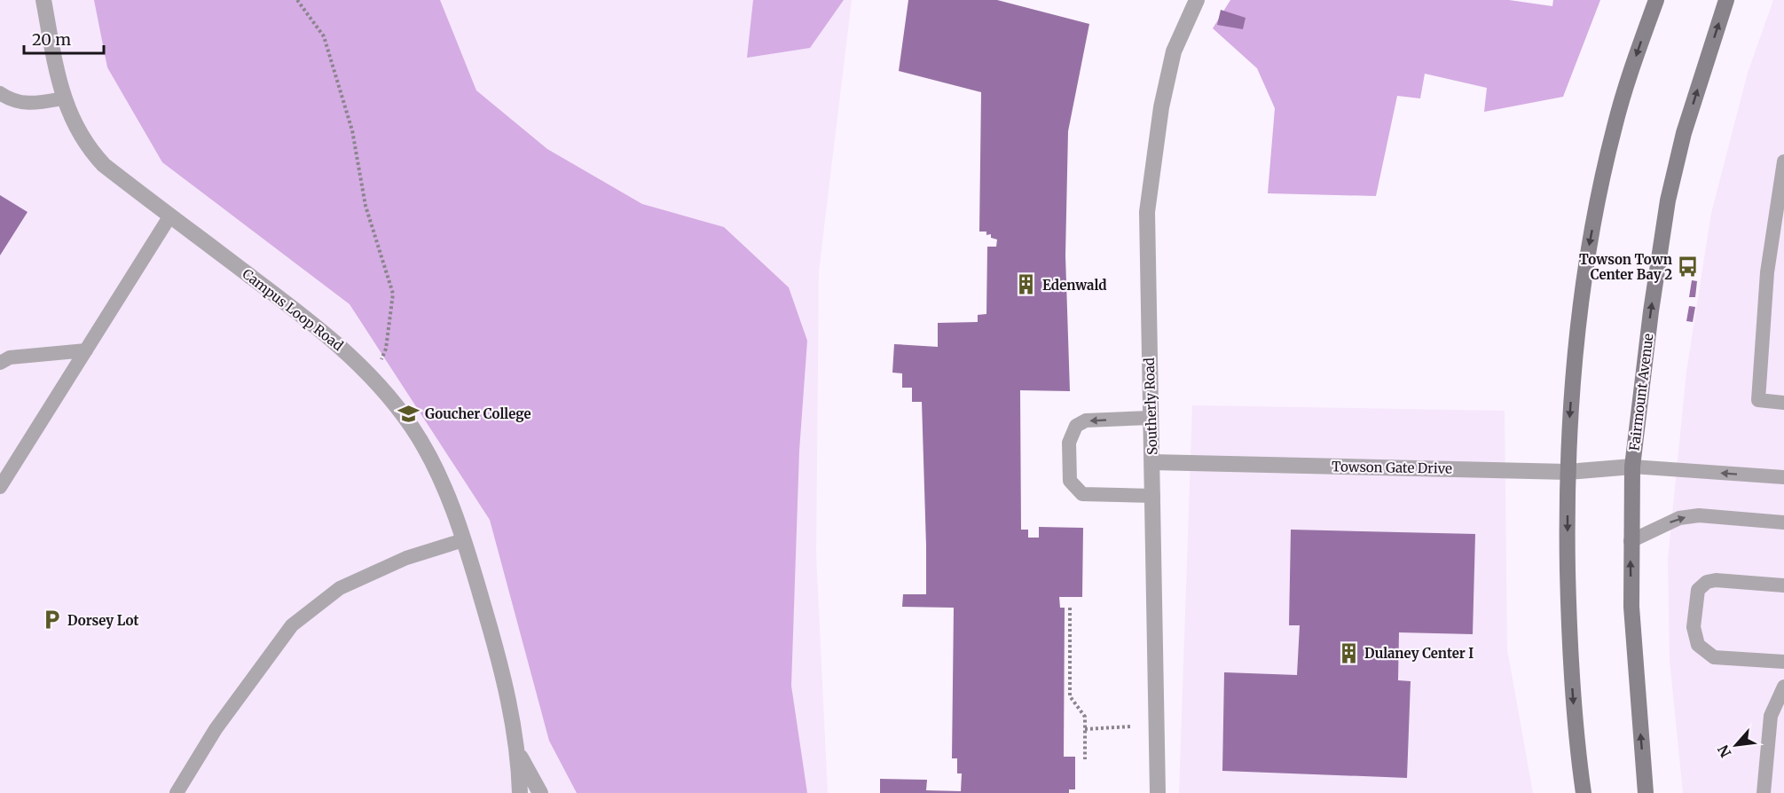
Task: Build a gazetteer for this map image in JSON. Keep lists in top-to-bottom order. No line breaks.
{"streets":{"main road":["Fairmount Avenue"],"street":["Campus Loop Road","Southerly Road","Towson Gate Drive"]},"crossings":[["Fairmount Avenue","Towson Gate Drive"],["Southerly Road","Towson Gate Drive"]],"places":{"bus stop":["Towson Town Center Bay 2"],"building":["Edenwald","Dulaney Center I"],"school or university":["Goucher College"],"parking":["Dorsey Lot"]},"scale_bar":"20 m","north":"bottom left"}
